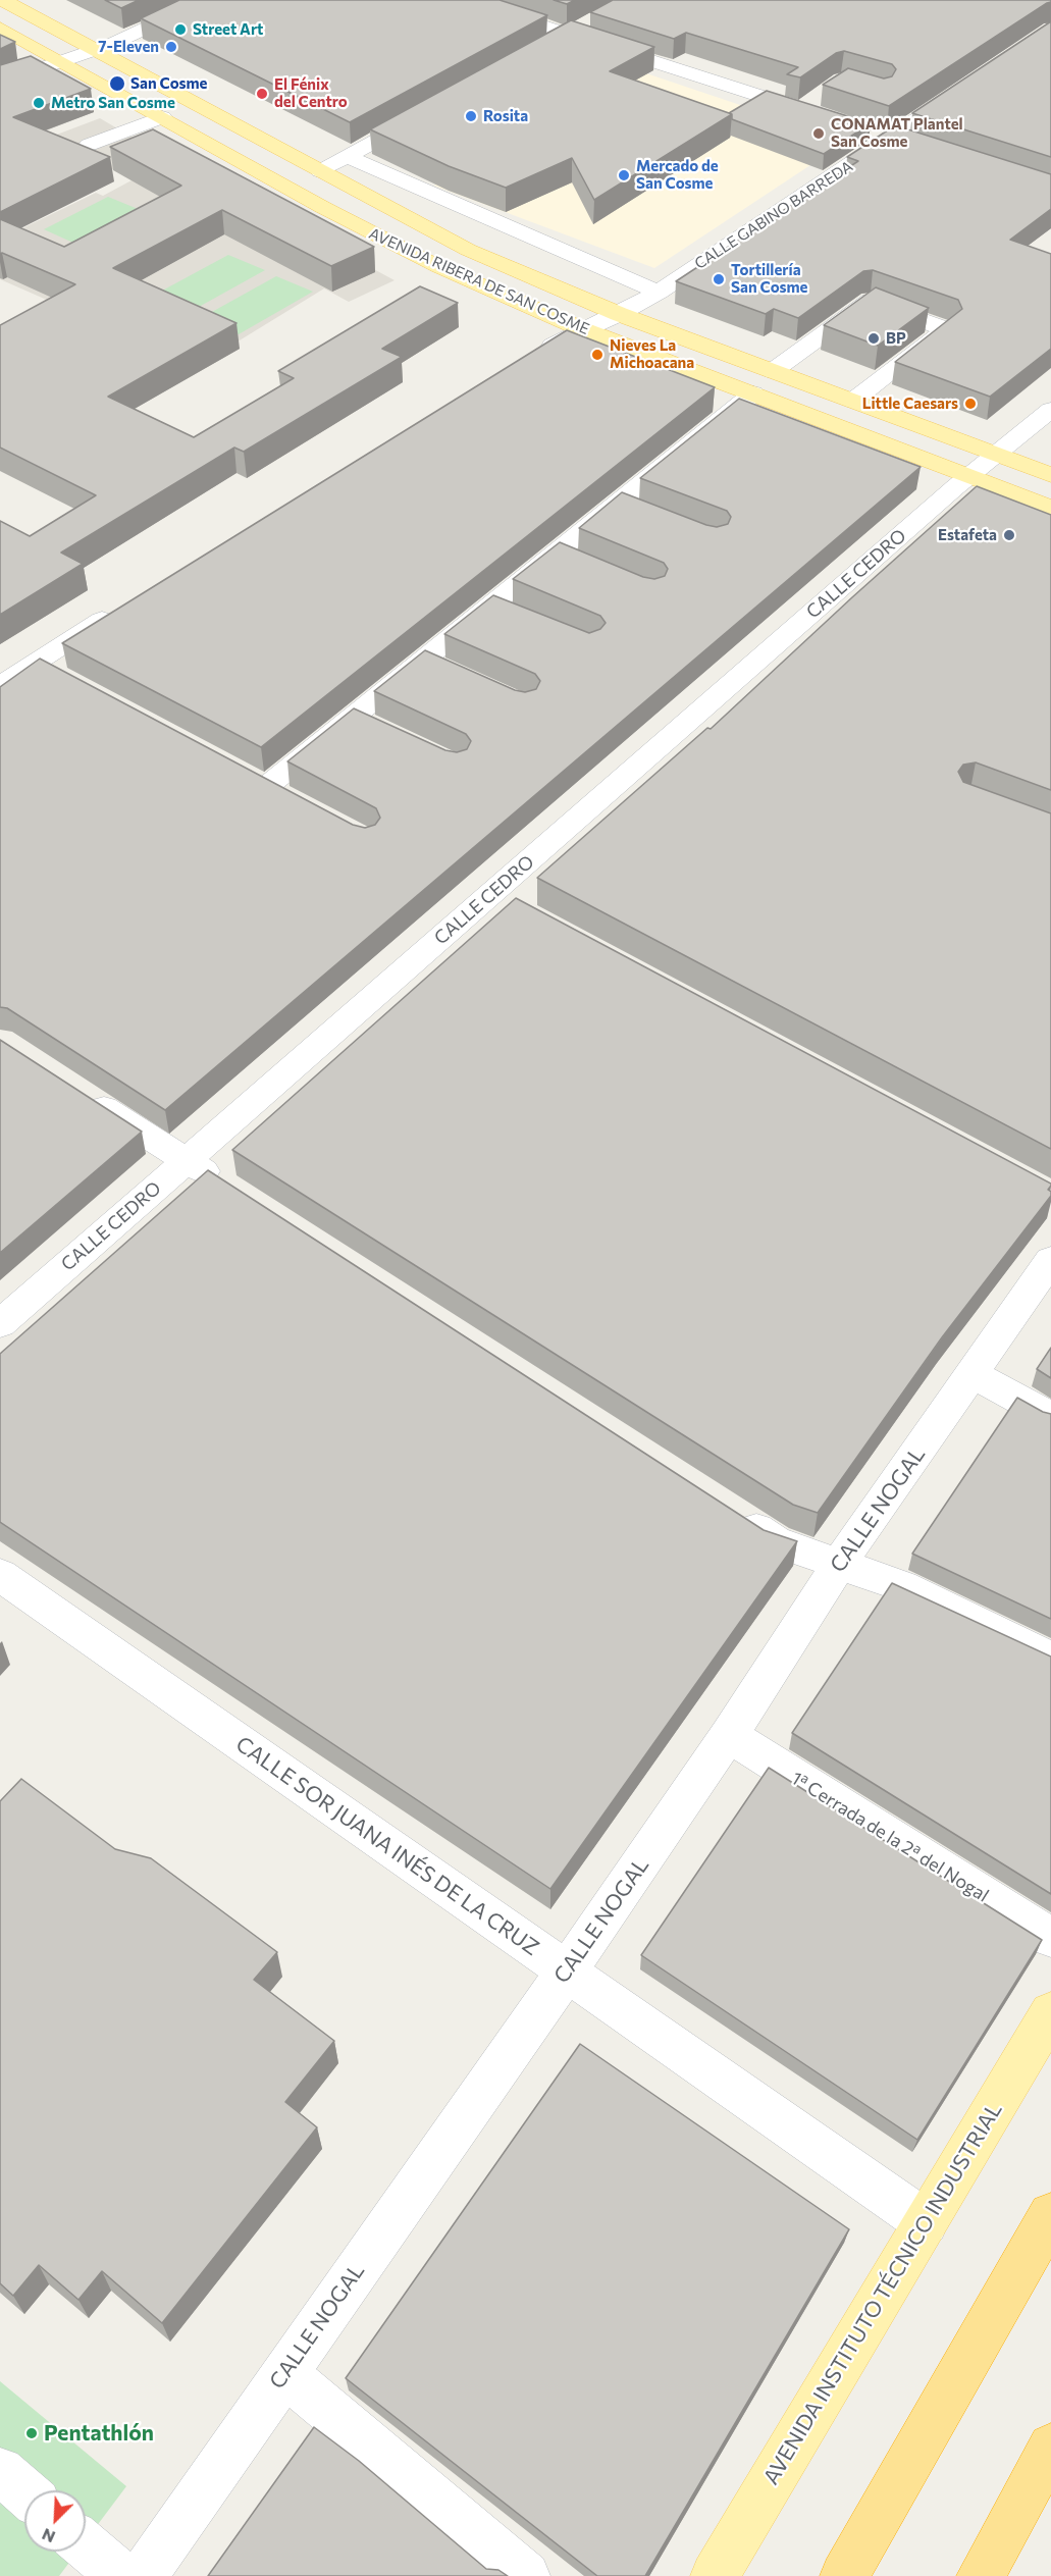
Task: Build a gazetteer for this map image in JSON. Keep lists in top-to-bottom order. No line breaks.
{"streets":{"main road":["AVENIDA RIBERA DE SAN COSME","AVENIDA INSTITUTO TÉCNICO INDUSTRIAL"],"street":["CALLE GABINO BARREDA","CALLE CEDRO","CALLE NOGAL","1ª Cerrada de la 2ª del Nogal","CALLE SOR JUANA INÉS DE LA CRUZ"]},"crossings":[["CALLE GABINO BARREDA","AVENIDA RIBERA DE SAN COSME"],["AVENIDA RIBERA DE SAN COSME","CALLE CEDRO"],["CALLE NOGAL","1ª Cerrada de la 2ª del Nogal"],["CALLE NOGAL","CALLE SOR JUANA INÉS DE LA CRUZ"],["CALLE SOR JUANA INÉS DE LA CRUZ","AVENIDA INSTITUTO TÉCNICO INDUSTRIAL"]],"places":["Street Art","7-Eleven","San Cosme","El Fénix del Centro","Metro San Cosme","Rosita","CONAMAT Plantel San Cosme","Mercado de San Cosme","Tortillería San Cosme","BP","Nieves La Michoacana","Little Caesars","Estafeta","Pentathlón"],"north":"bottom left"}
